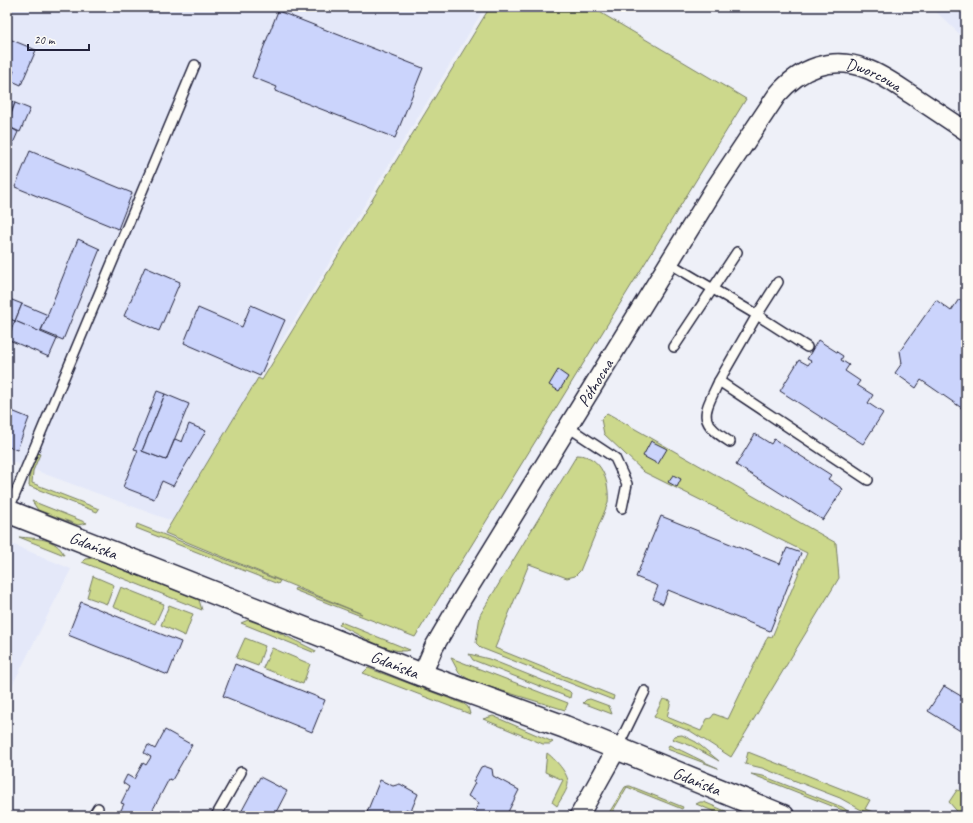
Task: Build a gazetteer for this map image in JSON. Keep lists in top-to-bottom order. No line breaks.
{"streets":{"street":["Dworcowa","Północna","Gdańska"]},"crossings":[["Dworcowa","Północna"],["Północna","Gdańska"]],"scale_bar":"20 m"}
